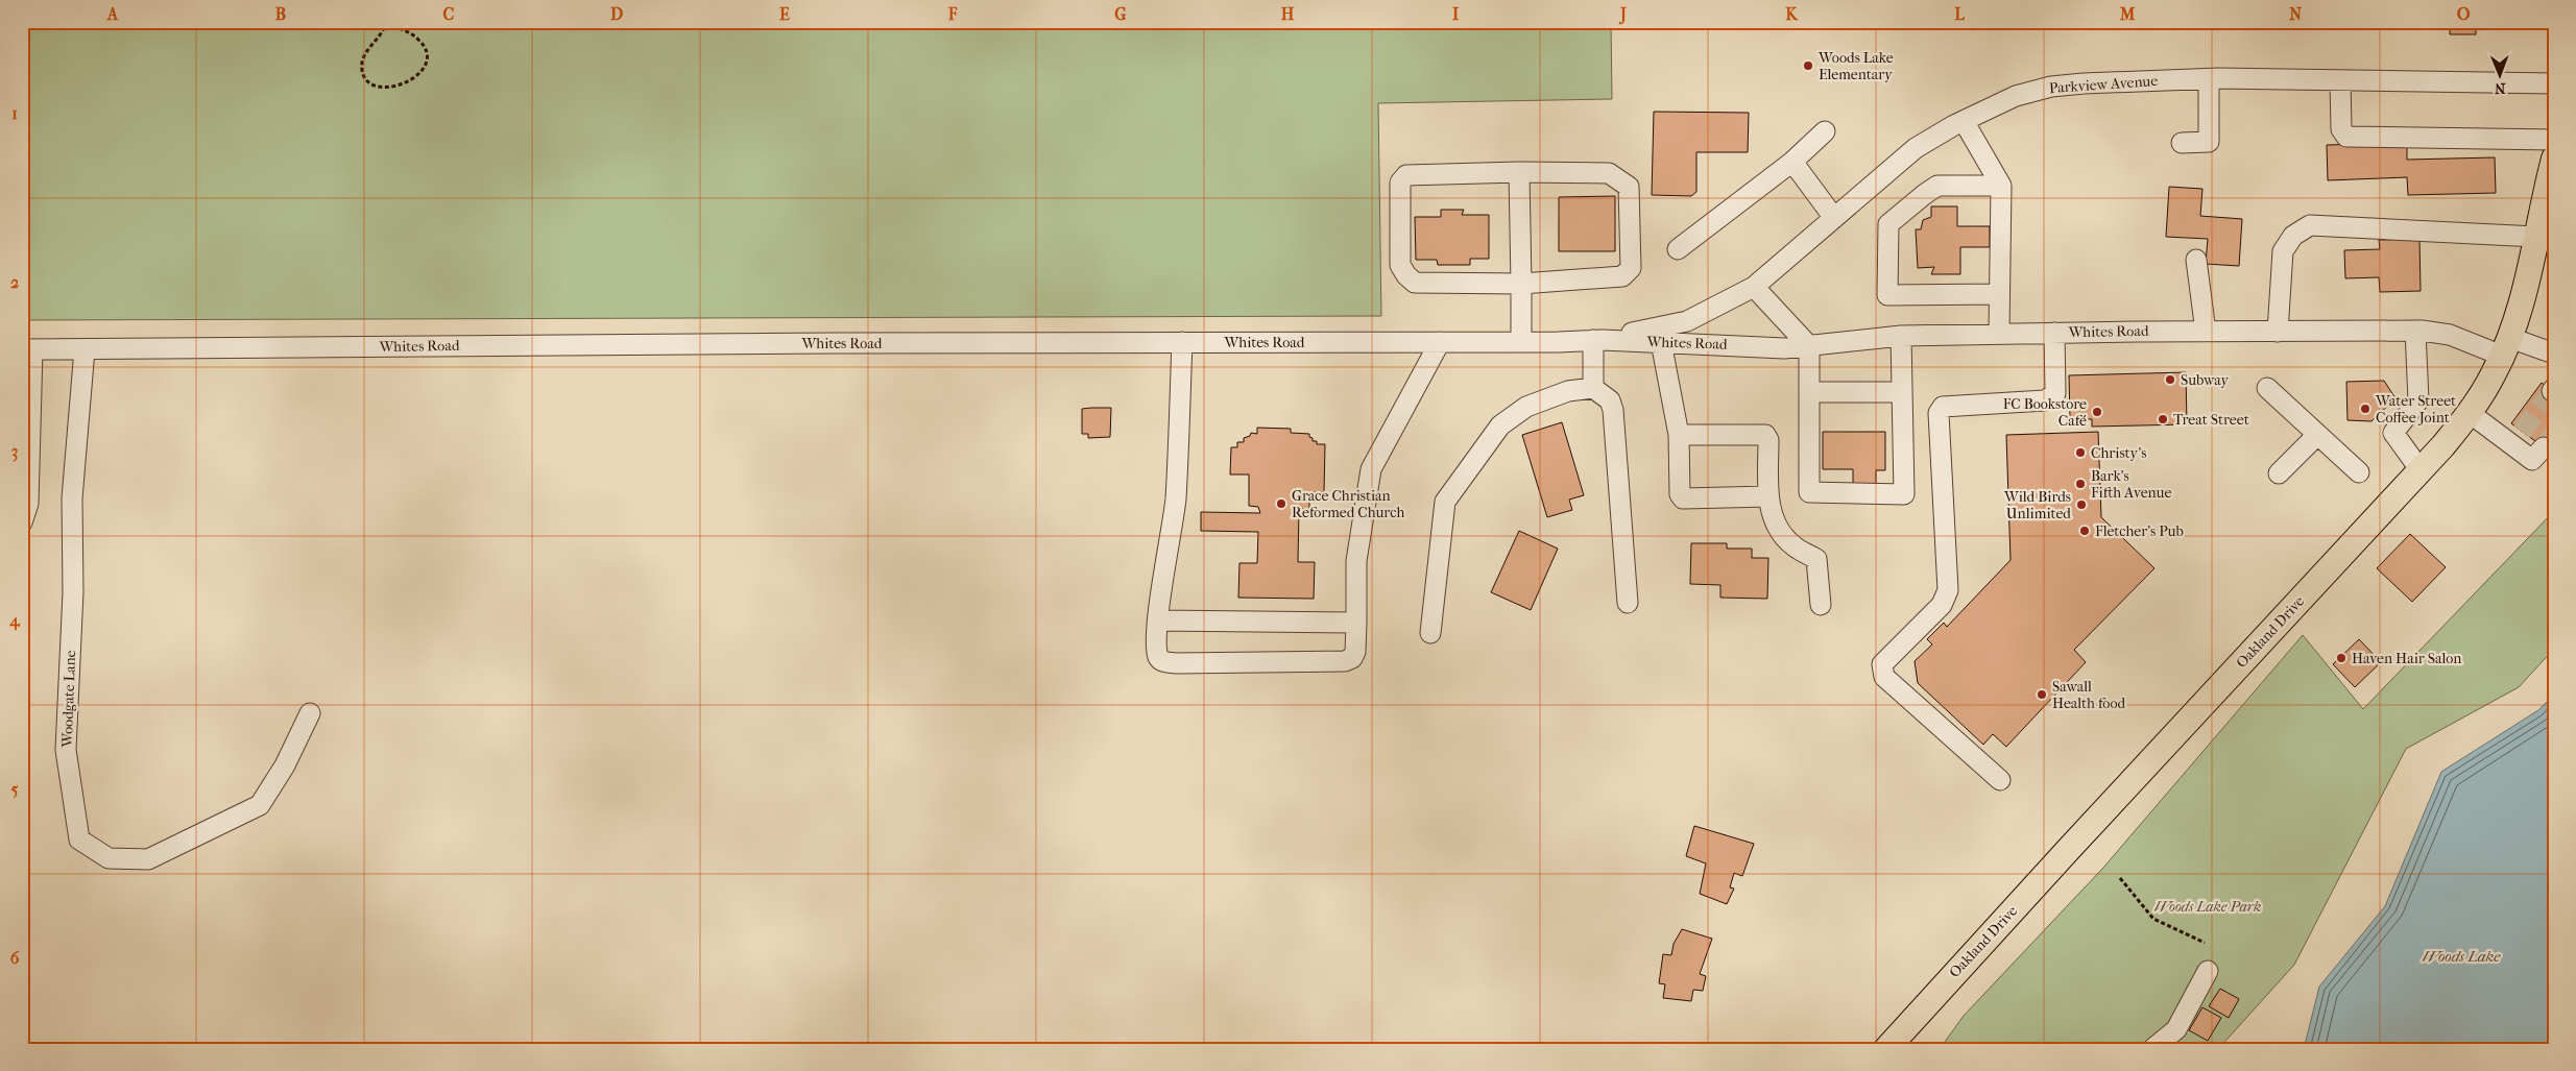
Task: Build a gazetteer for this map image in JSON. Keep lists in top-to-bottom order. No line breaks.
{"streets":{"main road":["Oakland Drive"],"street":["Parkview Avenue","Whites Road","Woodgate Lane"]},"crossings":[["Parkview Avenue","Whites Road"],["Whites Road","Oakland Drive"],["Whites Road","Woodgate Lane"]],"water":["Woods Lake"],"parks":["Woods Lake Park"],"places":["Woods Lake Elementary","Subway","Water Street Coffee Joint","FC Bookstore Café","Treat Street","Christy's","Bark's Fifth Avenue","Grace Christian Reformed Church","Wild Birds Unlimited","Fletcher's Pub","Haven Hair Salon","Sawall Health food"],"north":"bottom","grid":{"columns":["A","B","C","D","E","F","G","H","I","J","K","L","M","N","O"],"rows":["1","2","3","4","5","6"]}}
